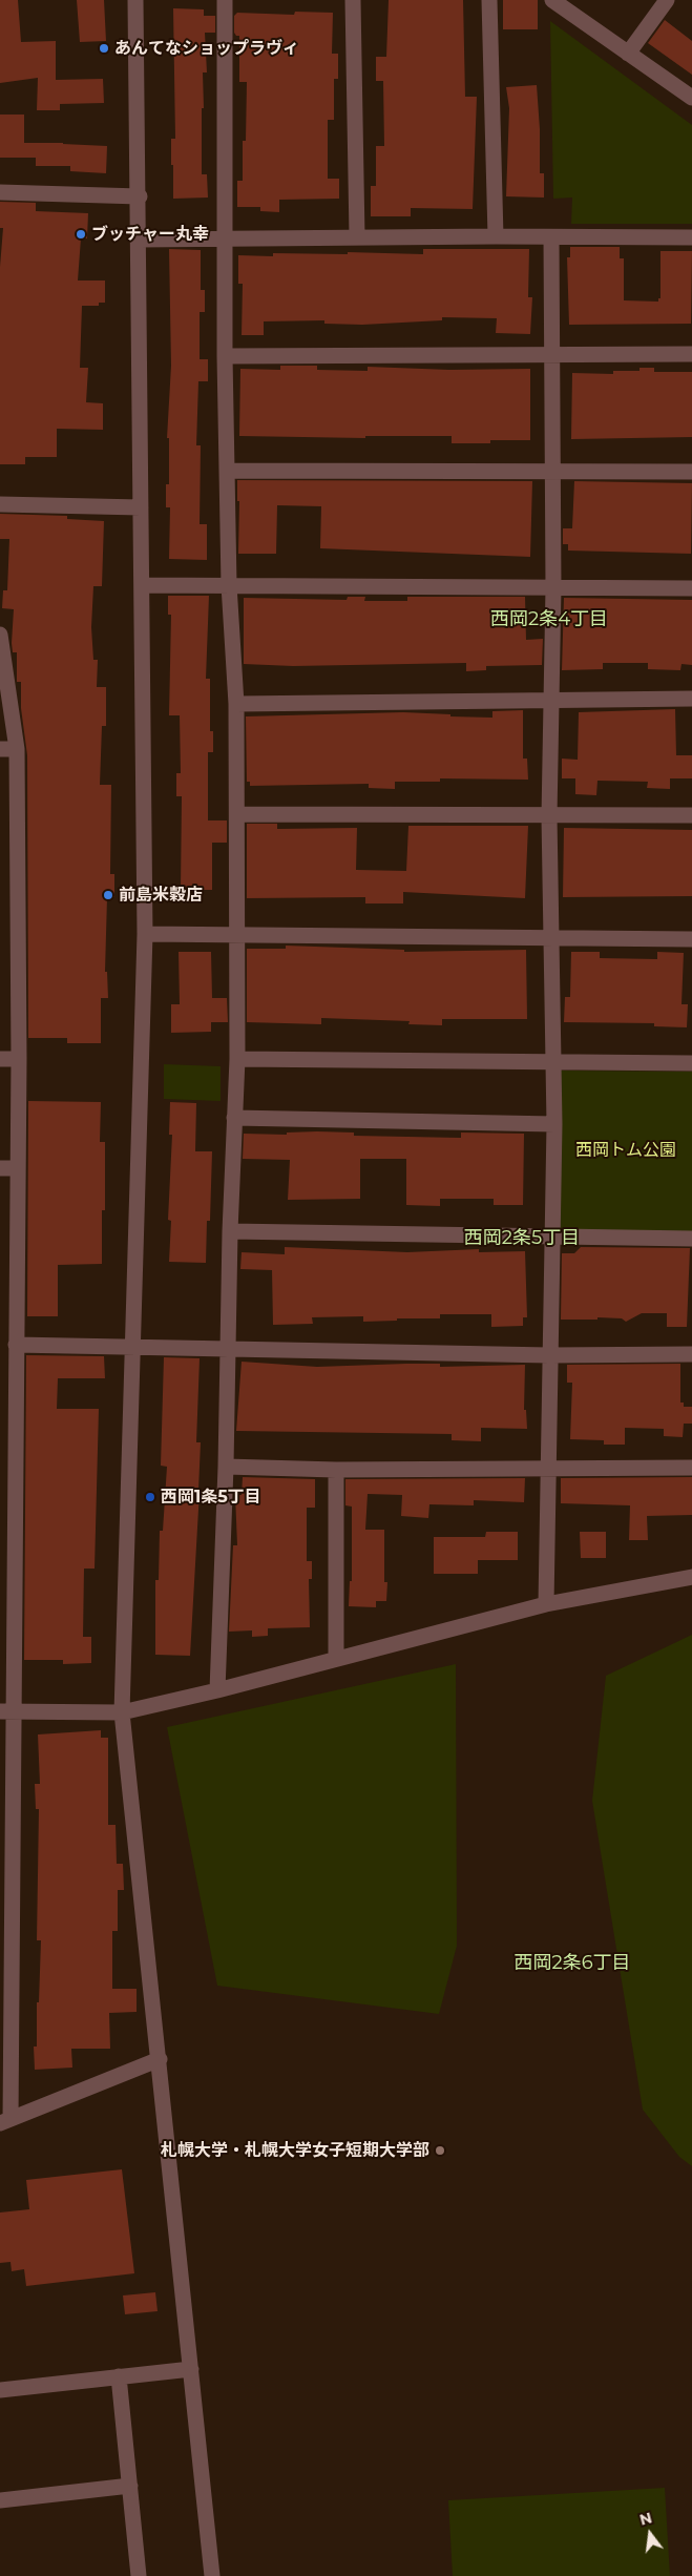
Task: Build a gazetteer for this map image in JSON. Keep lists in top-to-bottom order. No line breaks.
{"districts":["西岡2条4丁目","西岡2条5丁目","西岡2条6丁目"],"parks":["西岡トム公園"],"places":["あんてなショップラヴィ","ブッチャー丸幸","前島米穀店","西岡1条5丁目","札幌大学・札幌大学女子短期大学部"],"north":"top"}
